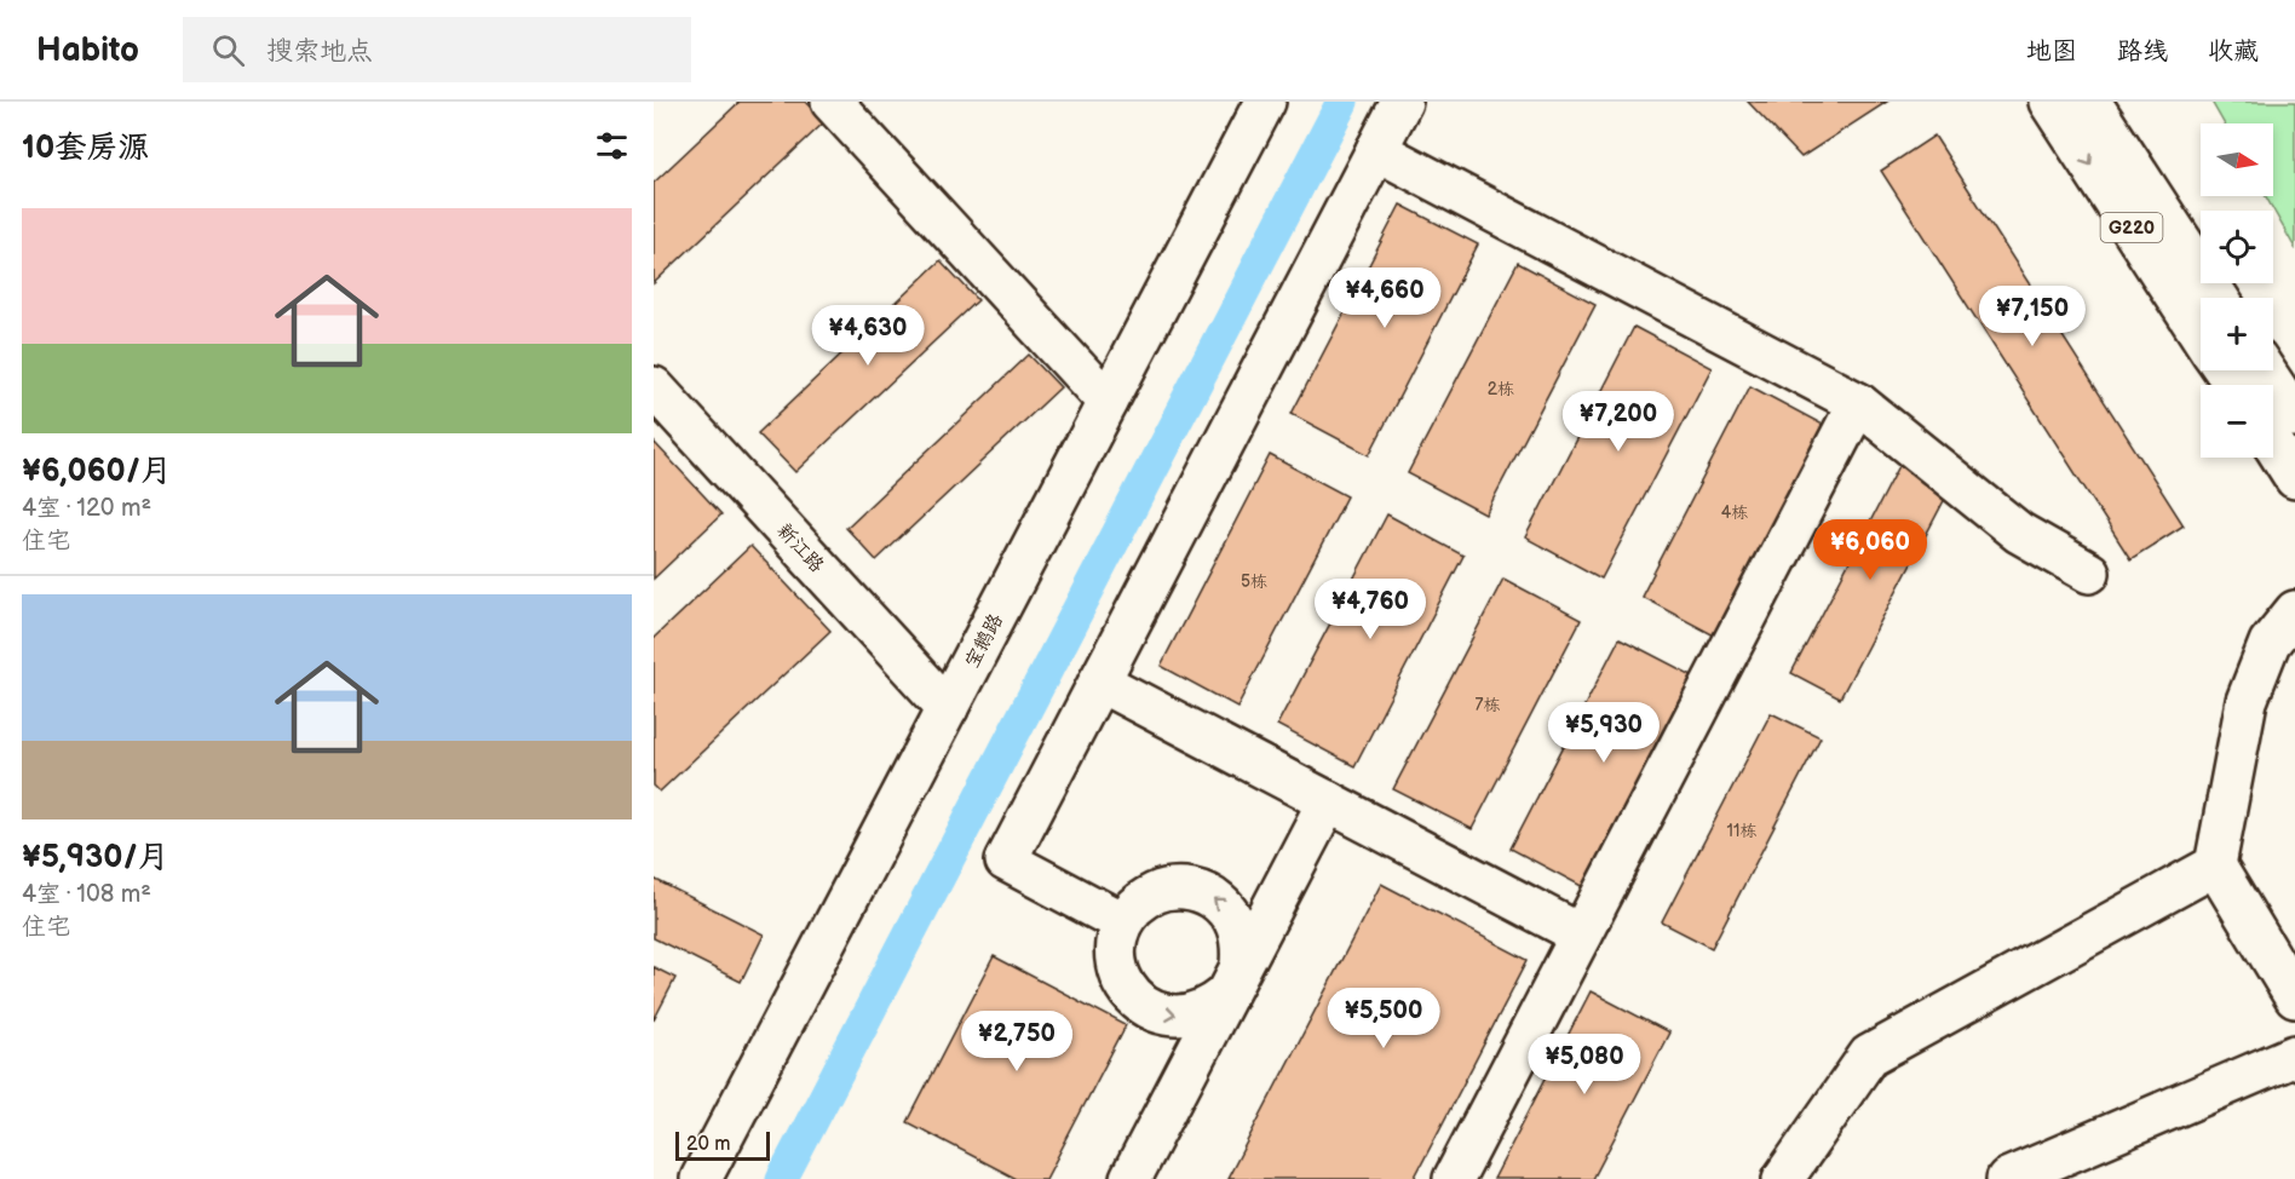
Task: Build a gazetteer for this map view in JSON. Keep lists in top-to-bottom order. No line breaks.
{"streets":{"main road":["G220","新江路","宝鹅路"]},"crossings":[["新江路","宝鹅路"]],"house_numbers":["2栋","4栋","5栋","7栋","11栋"],"scale_bar":"20 m","north":"right","page":{"header":"Habito","search":"搜索地点","nav":["地图","路线","收藏"],"heading":"10套房源","map_buttons":["+","−"],"list":[{"name":"¥6,060/月","note":"4室 · 120 m² · 住宅"},{"name":"¥5,930/月","note":"4室 · 108 m² · 住宅"}],"price":["¥4,660","¥7,150","¥4,630","¥7,200","¥6,060","¥4,760","¥5,930","¥5,500","¥2,750","¥5,080"],"scale":"20 m"}}
